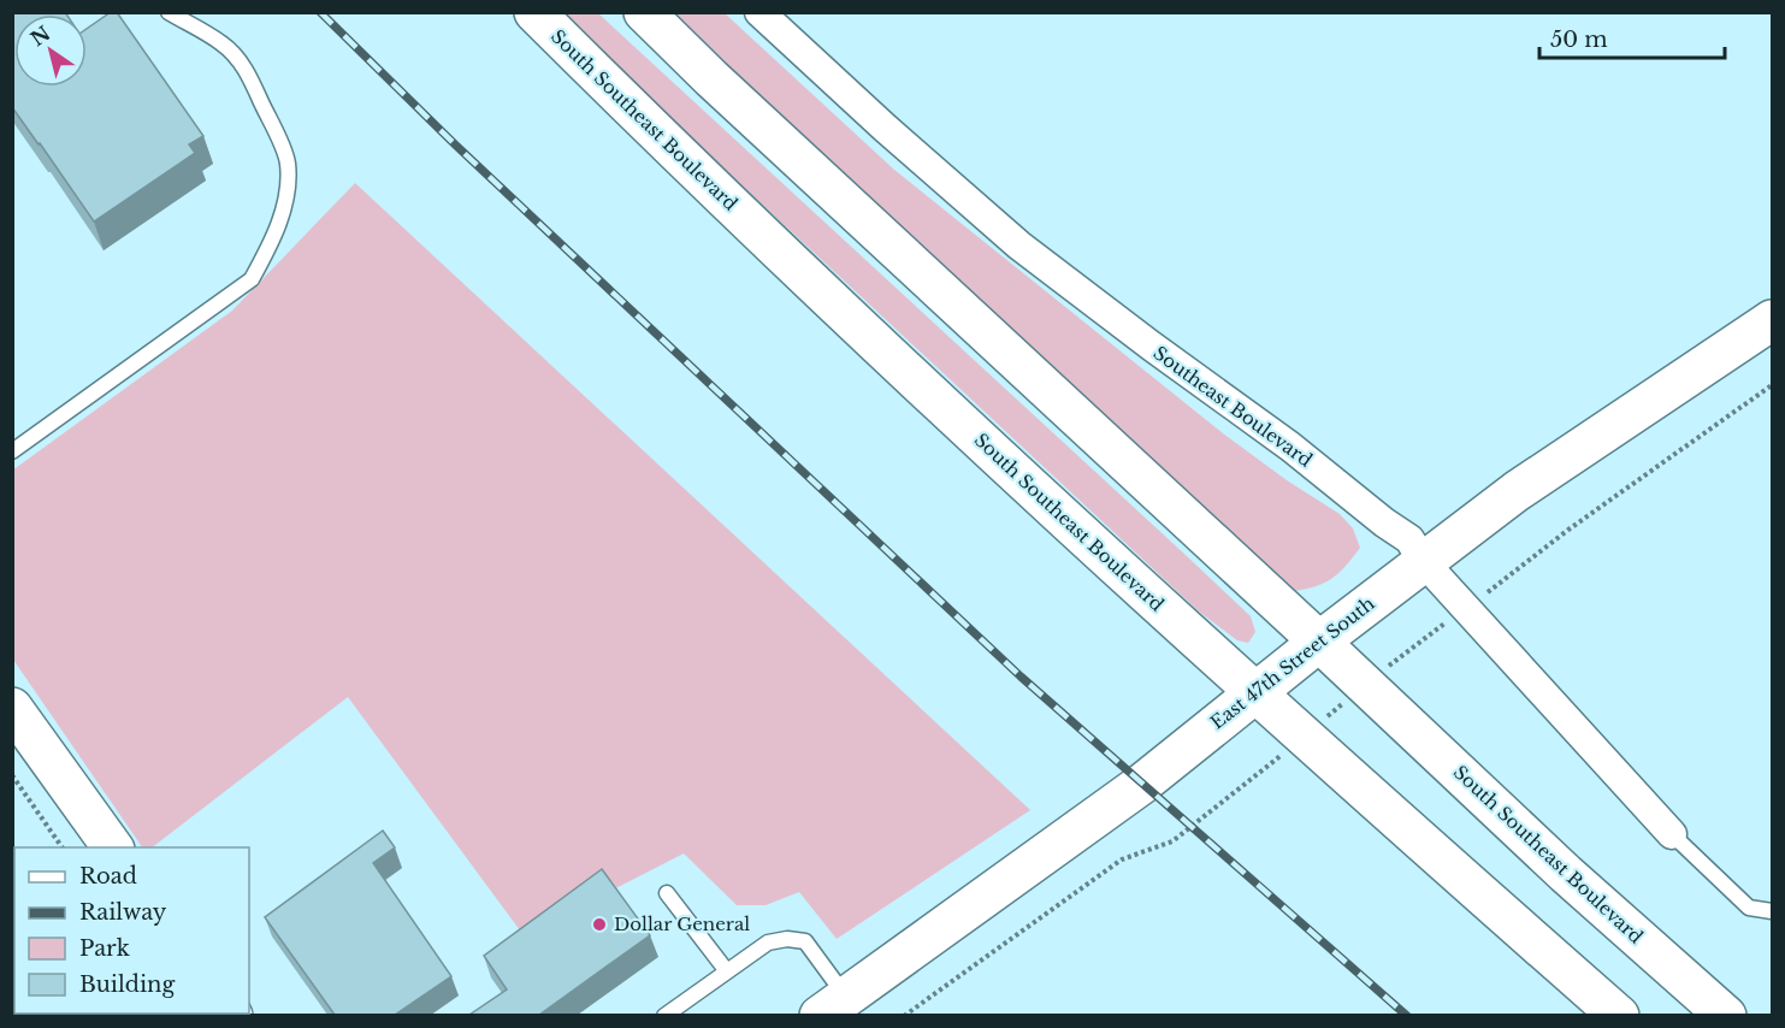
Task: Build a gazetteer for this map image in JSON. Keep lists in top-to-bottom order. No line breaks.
{"streets":{"main road":["South Southeast Boulevard","East 47th Street South"],"street":["Southeast Boulevard"]},"crossings":[["South Southeast Boulevard","East 47th Street South"],["Southeast Boulevard","East 47th Street South"]],"places":["Dollar General"],"legend":["Road","Railway","Park","Building"],"scale_bar":"50 m","north":"top left"}
